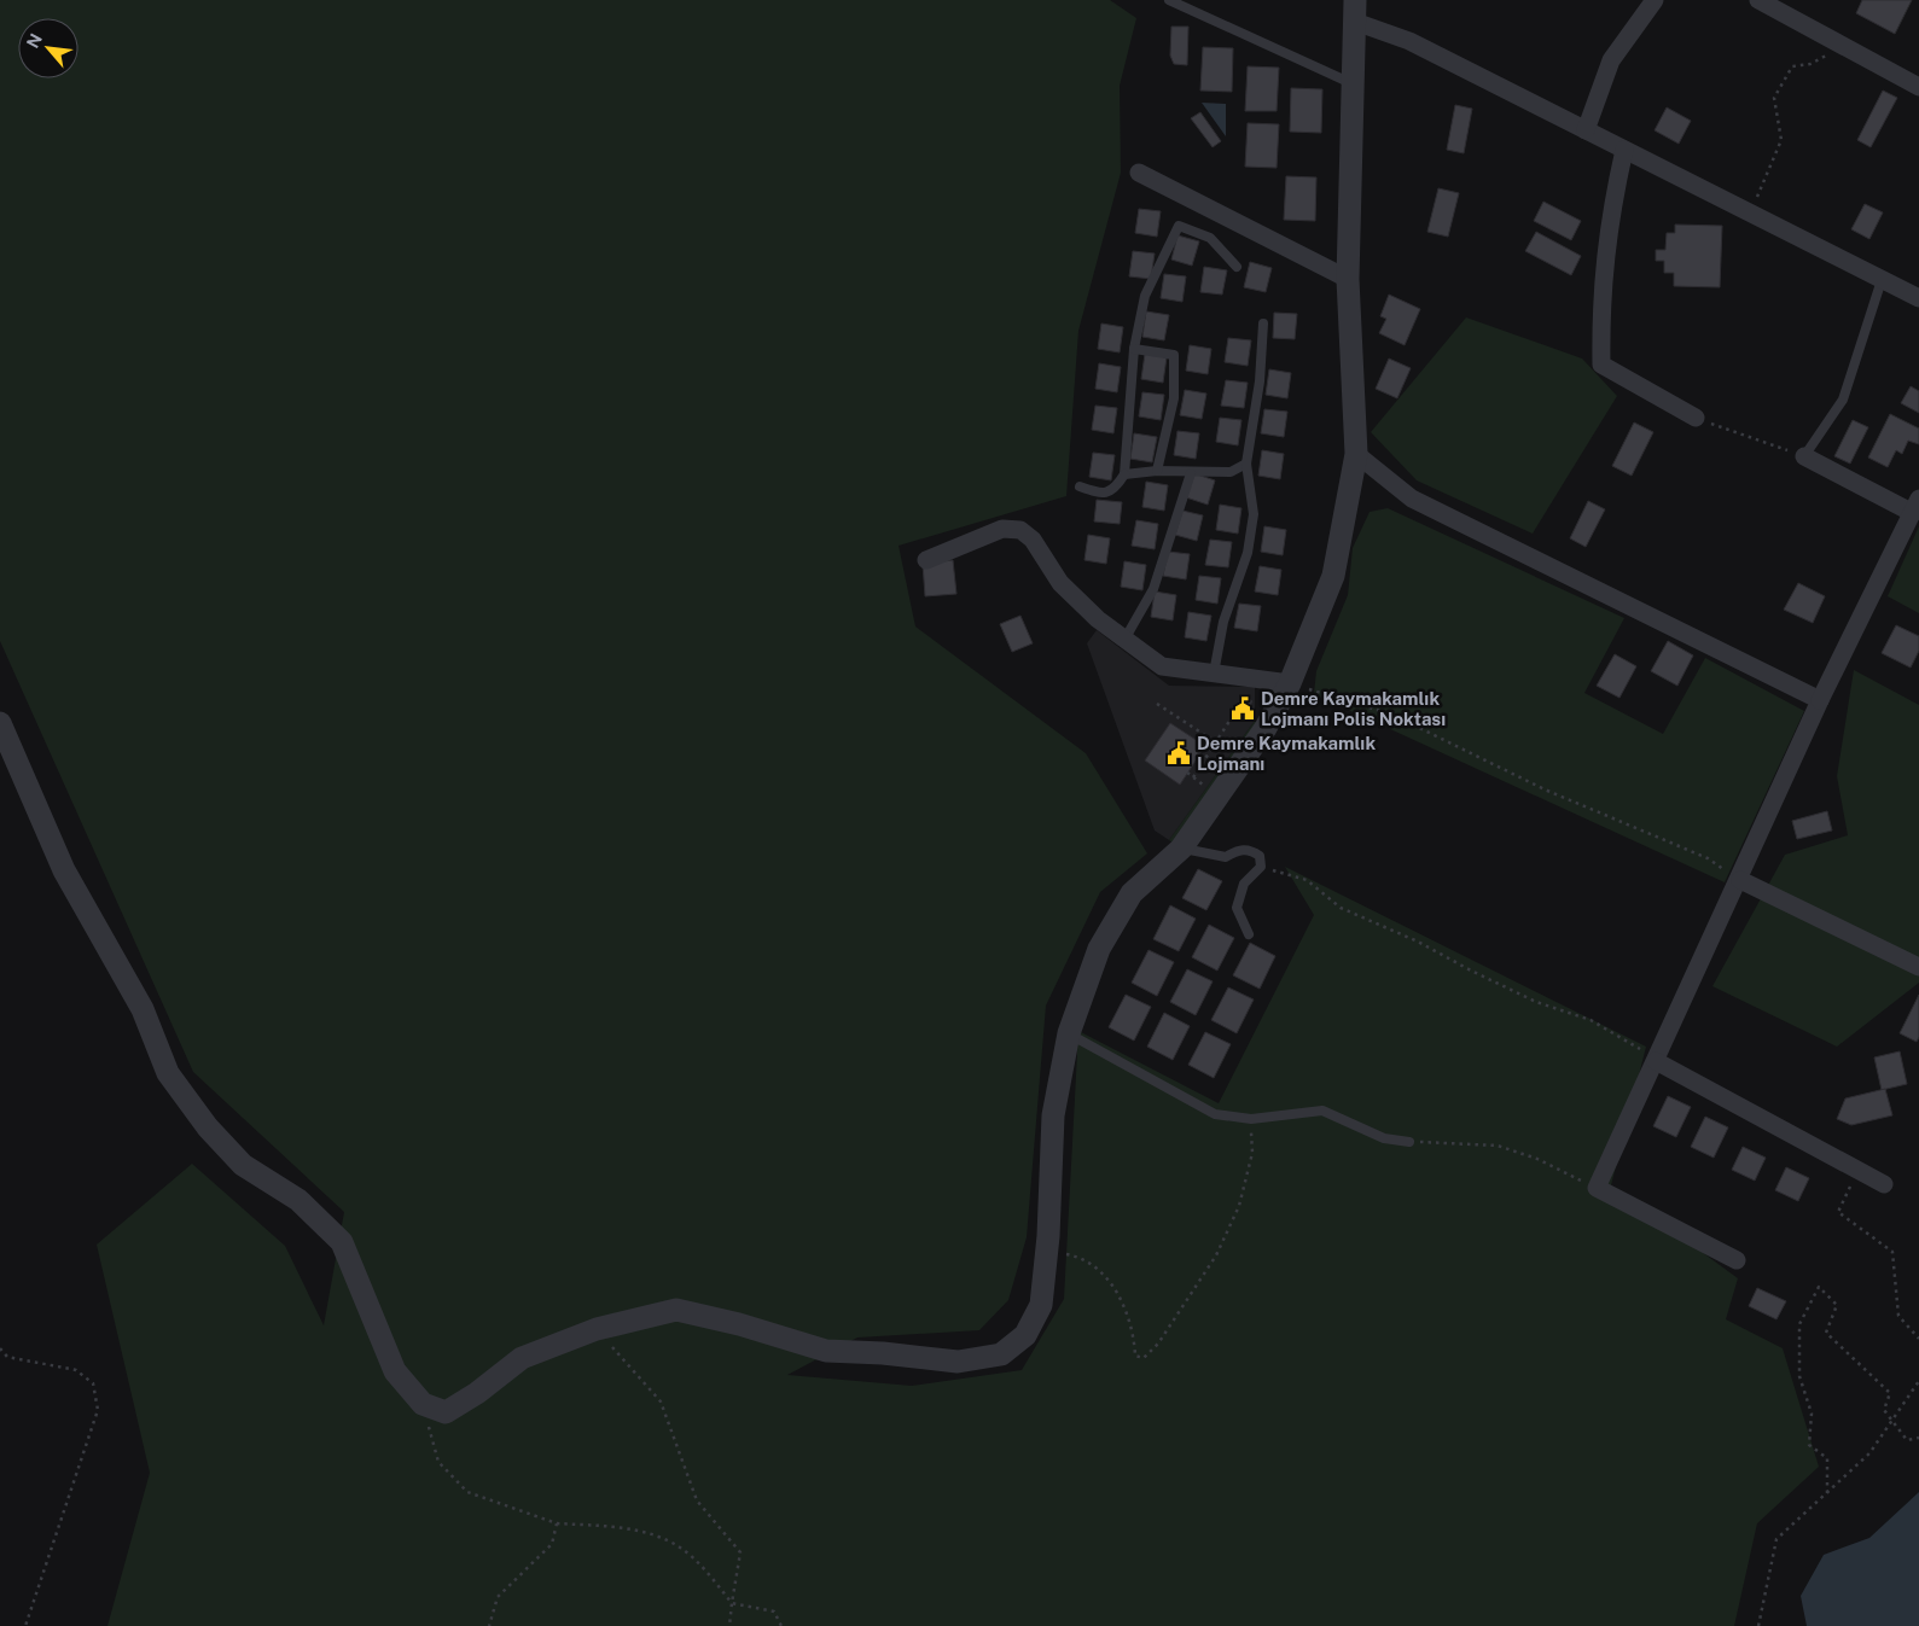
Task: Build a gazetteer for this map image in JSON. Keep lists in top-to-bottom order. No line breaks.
{"places":{"public building":["Demre Kaymakamlık Lojmanı Polis Noktası","Demre Kaymakamlık Lojmanı"]},"north":"top left"}
